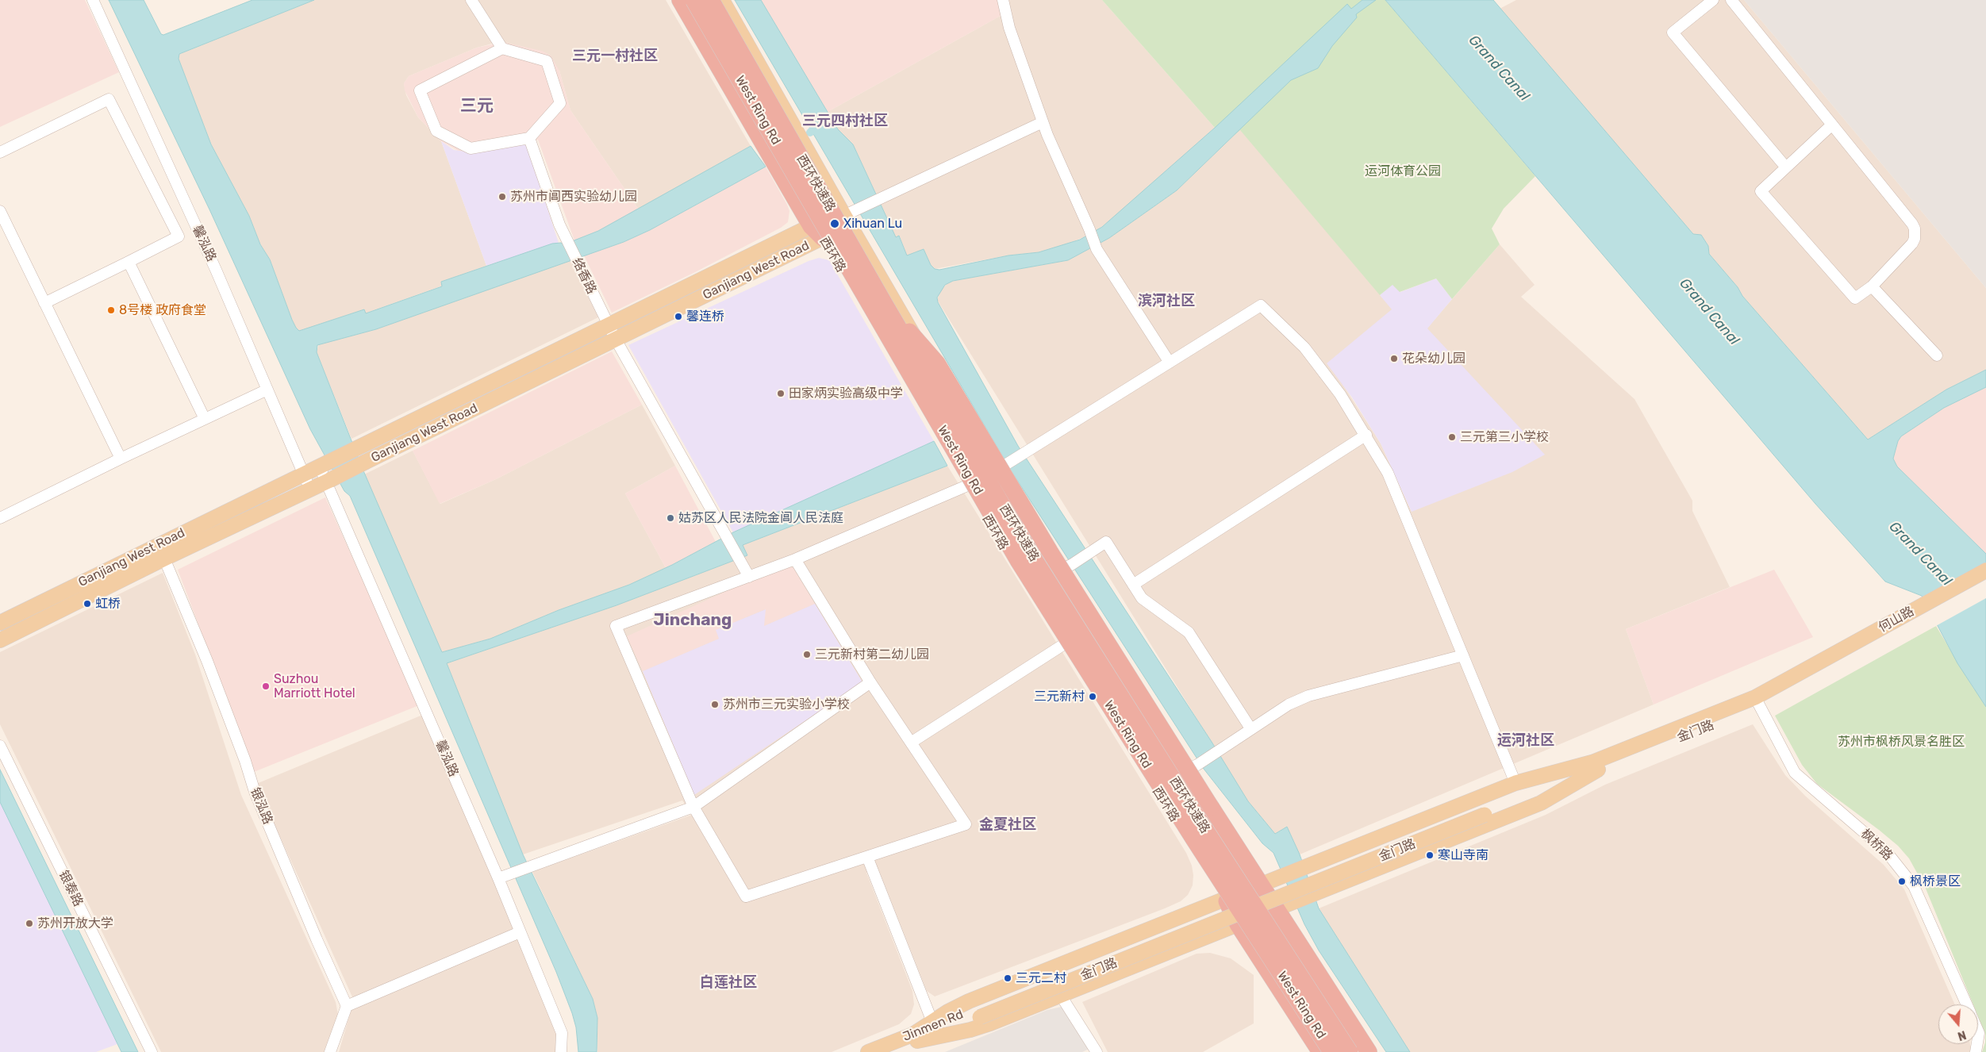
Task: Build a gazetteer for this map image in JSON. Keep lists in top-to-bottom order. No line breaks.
{"streets":{"highway":["West Ring Rd","西环快速路"],"main road":["西环路","Ganjiang West Road","何山路","金门路","Jinmen Rd"],"street":["馨泓路","络香路","银泓路","枫桥路","银泰路"]},"crossings":[["馨泓路","Ganjiang West Road"],["西环路","Ganjiang West Road"],["Ganjiang West Road","络香路"],["Ganjiang West Road","银泓路"],["何山路","金门路"],["金门路","枫桥路"],["金门路","Jinmen Rd"]],"districts":["三元一村社区","三元","三元四村社区","滨河社区","Jinchang","运河社区","金夏社区","白莲社区"],"water":["Grand Canal"],"parks":["运河体育公园","苏州市枫桥风景名胜区"],"places":["苏州市阊西实验幼儿园","Xihuan Lu","8号楼 政府食堂","馨连桥","花朵幼儿园","田家炳实验高级中学","三元第三小学校","姑苏区人民法院金阊人民法庭","虹桥","三元新村第二幼儿园","Suzhou Marriott Hotel","三元新村","苏州市三元实验小学校","寒山寺南","枫桥景区","苏州开放大学","三元二村"],"north":"bottom"}
